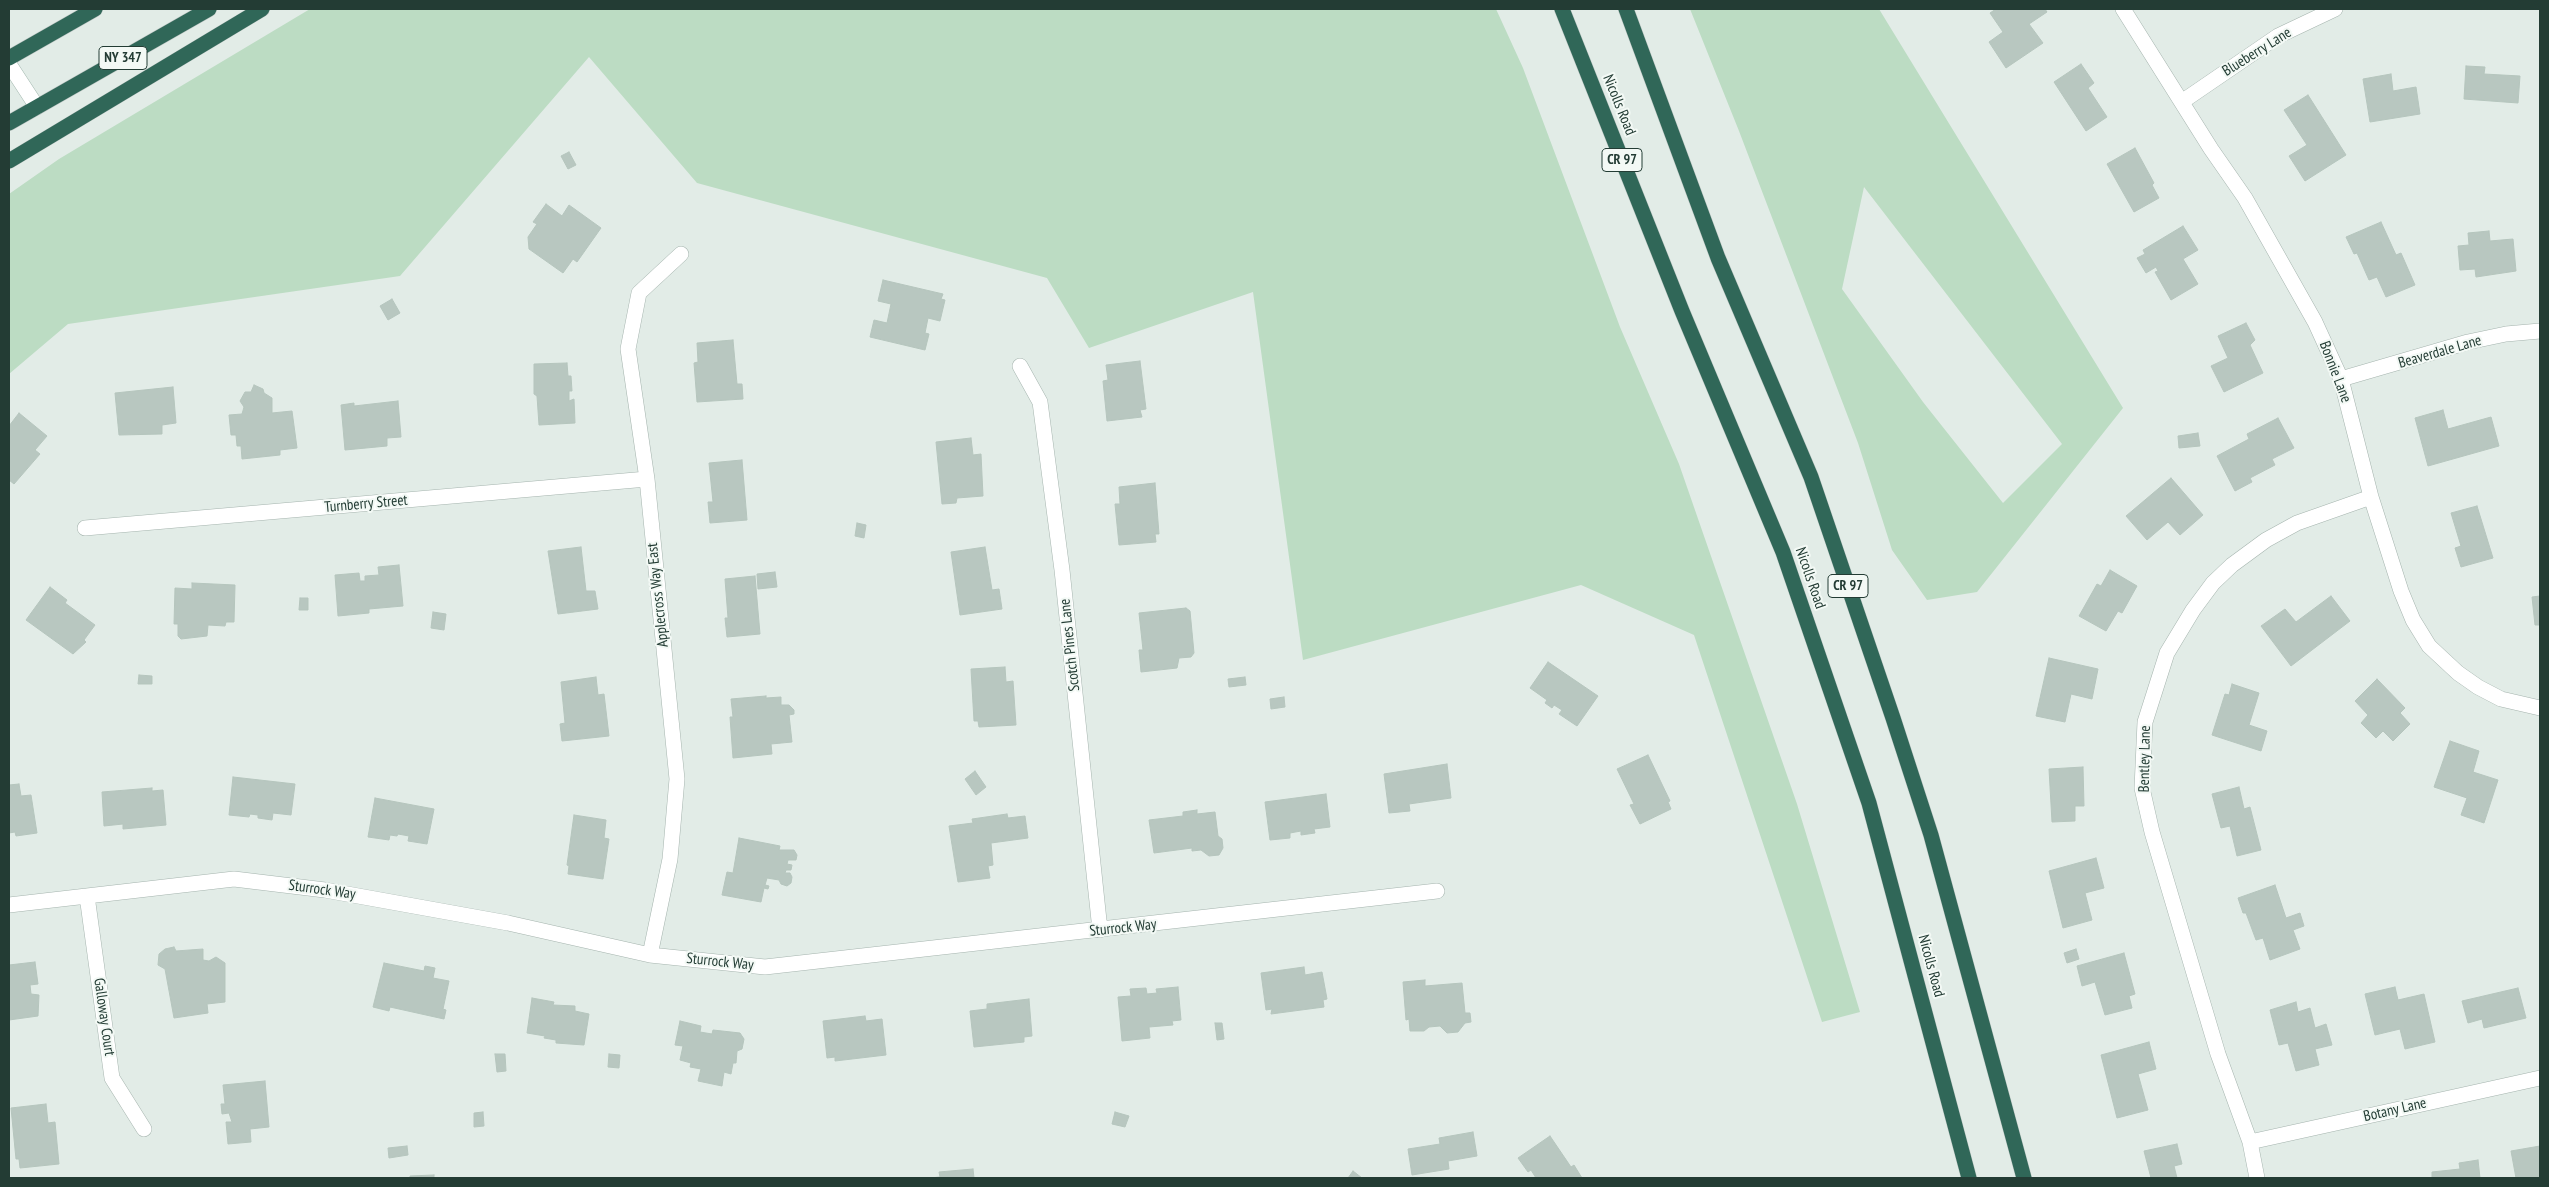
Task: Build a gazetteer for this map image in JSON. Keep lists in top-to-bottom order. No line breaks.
{"streets":{"highway":["NY 347","Nicolls Road","CR 97"],"street":["Blueberry Lane","Beaverdale Lane","Bonnie Lane","Turnberry Street","Applecross Way East","Scotch Pines Lane","Bentley Lane","Sturrock Way","Galloway Court","Botany Lane"]},"crossings":[["Blueberry Lane","Bonnie Lane"],["Beaverdale Lane","Bonnie Lane"],["Bonnie Lane","Bentley Lane"],["Turnberry Street","Applecross Way East"],["Applecross Way East","Sturrock Way"],["Scotch Pines Lane","Sturrock Way"],["Bentley Lane","Botany Lane"],["Sturrock Way","Galloway Court"]]}
